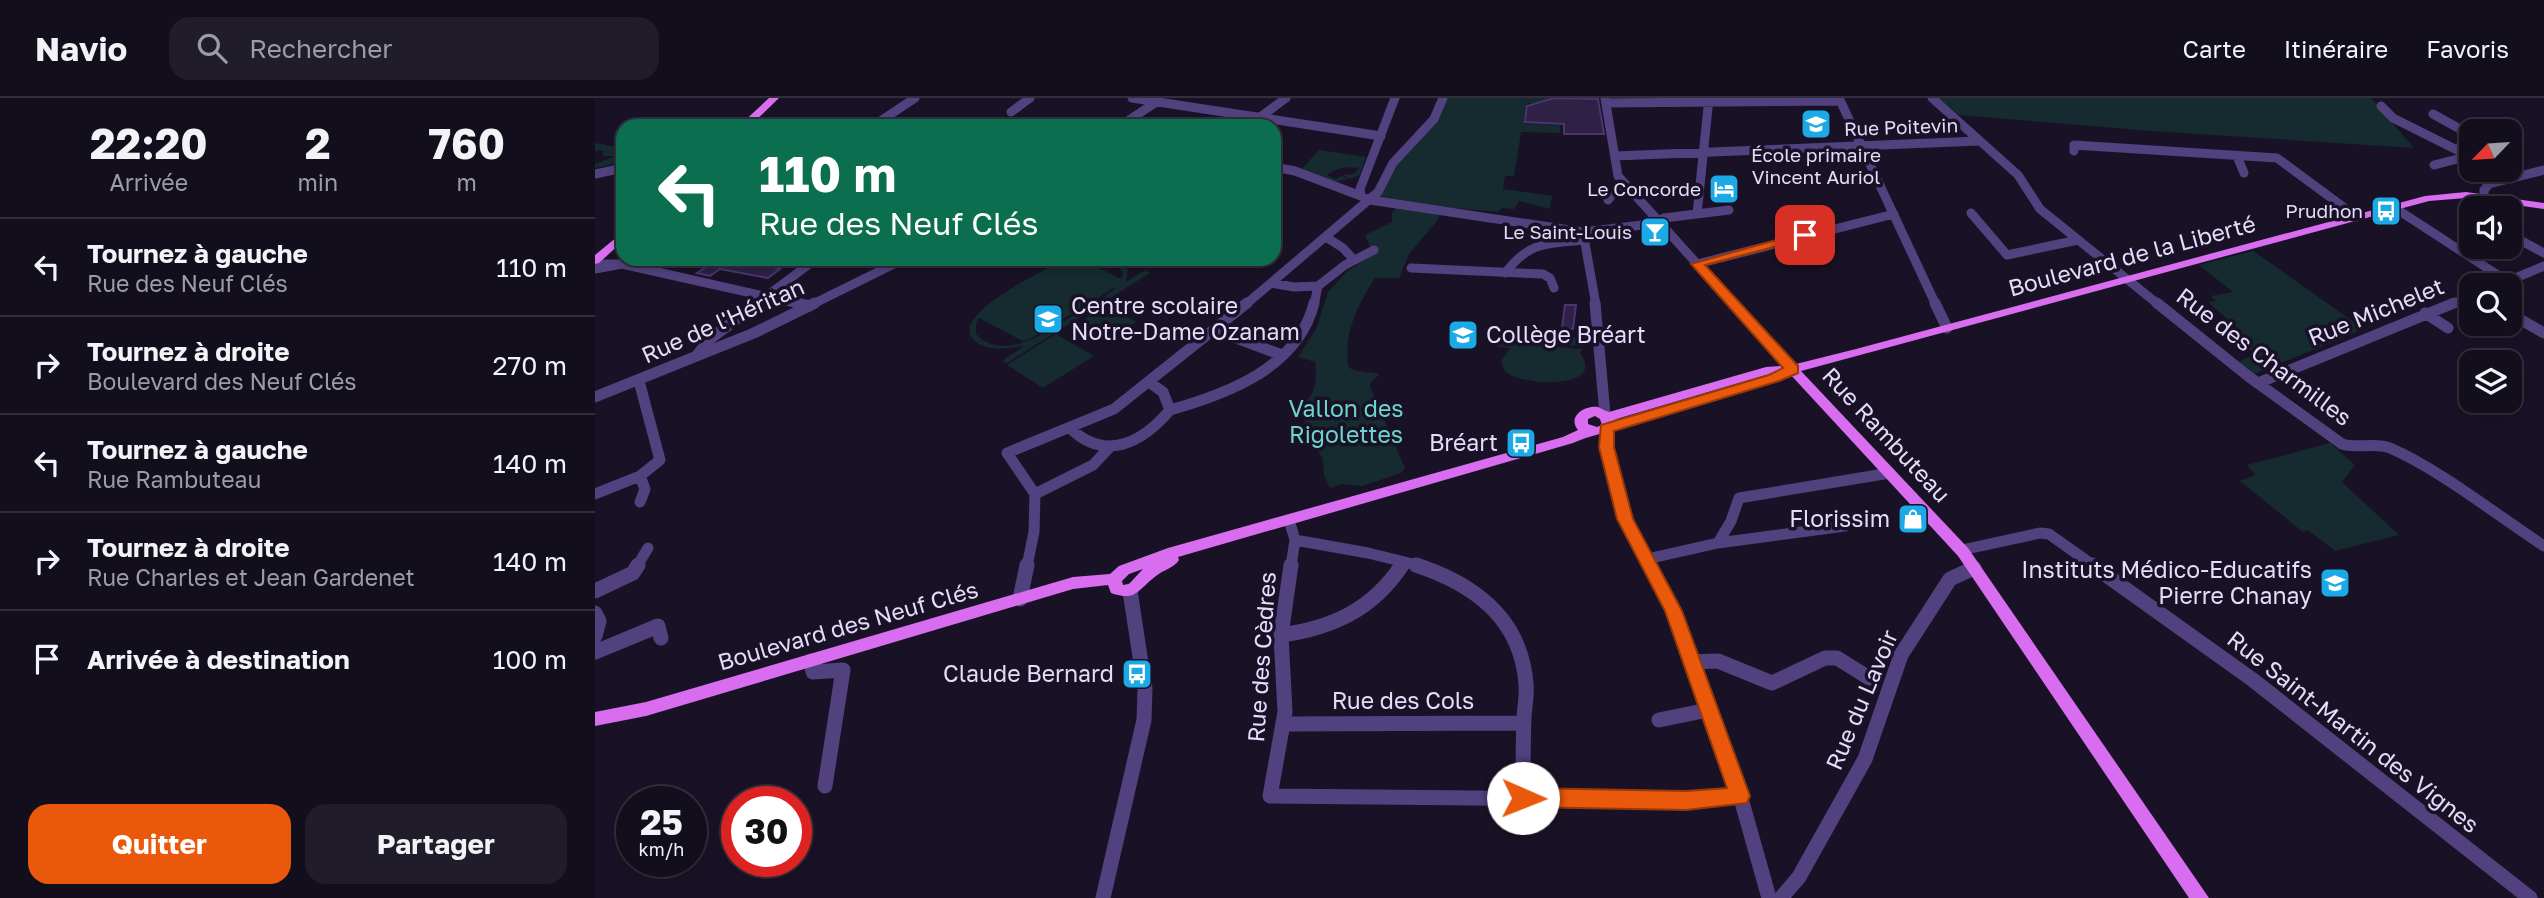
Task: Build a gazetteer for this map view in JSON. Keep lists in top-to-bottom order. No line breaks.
{"streets":{"main road":["Boulevard de la Liberté","Rue Rambuteau","Boulevard des Neuf Clés"],"street":["Rue Poitevin","Rue Michelet","Rue de l'Héritan","Rue des Charmilles","Rue des Cèdres","Rue du Lavoir","Rue des Cols","Rue Saint-Martin des Vignes"]},"crossings":[["Rue Poitevin","Rue des Charmilles"],["Rue Poitevin","Rue Rambuteau"],["Boulevard de la Liberté","Rue des Charmilles"],["Boulevard de la Liberté","Rue Rambuteau"],["Rue Michelet","Rue des Charmilles"],["Rue Rambuteau","Rue du Lavoir"],["Rue Rambuteau","Rue Saint-Martin des Vignes"],["Rue des Cèdres","Rue des Cols"]],"parks":["Vallon des Rigolettes"],"places":{"school or university":["École primaire Vincent Auriol","Centre scolaire Notre-Dame Ozanam","Collège Bréart","Instituts Médico-Educatifs Pierre Chanay"],"hotel":["Le Concorde"],"bus stop":["Prudhon","Bréart","Claude Bernard"],"bar":["Le Saint-Louis"],"shop":["Florissim"]},"north":"bottom left","page":{"header":"Navio","search":"Rechercher","nav":["Carte","Itinéraire","Favoris"],"eta":["22:20","Arrivée","2","min","760","m"],"turn":["110 m","Rue des Neuf Clés"],"list":[{"name":"Tournez à gauche","note":"Rue des Neuf Clés","value":"110 m"},{"name":"Tournez à droite","note":"Boulevard des Neuf Clés","value":"270 m"},{"name":"Tournez à gauche","note":"Rue Rambuteau","value":"140 m"},{"name":"Tournez à droite","note":"Rue Charles et Jean Gardenet","value":"140 m"},{"name":"Arrivée à destination","value":"100 m"}],"speed":"25 km/h","limit":"30","buttons":["Quitter","Partager"]}}
